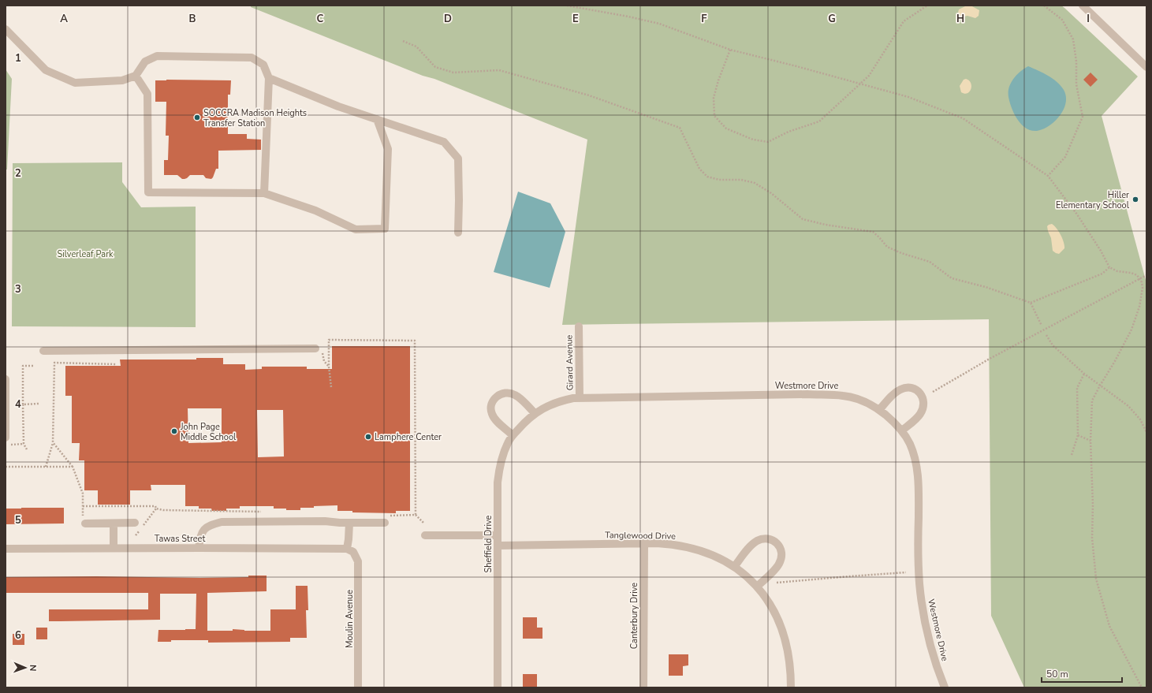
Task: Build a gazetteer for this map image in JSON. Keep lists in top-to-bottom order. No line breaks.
{"streets":{"street":["Girard Avenue","Westmore Drive","Tanglewood Drive","Tawas Street","Sheffield Drive","Canterbury Drive","Moulin Avenue"]},"crossings":[["Girard Avenue","Westmore Drive"],["Westmore Drive","Sheffield Drive"],["Tanglewood Drive","Sheffield Drive"],["Tanglewood Drive","Canterbury Drive"],["Tawas Street","Moulin Avenue"]],"parks":["Silverleaf Park"],"places":["SOCCRA Madison Heights Transfer Station","Hiller Elementary School","John Page Middle School","Lamphere Center"],"scale_bar":"50 m","north":"right","grid":{"columns":["A","B","C","D","E","F","G","H","I"],"rows":["1","2","3","4","5","6"]}}
